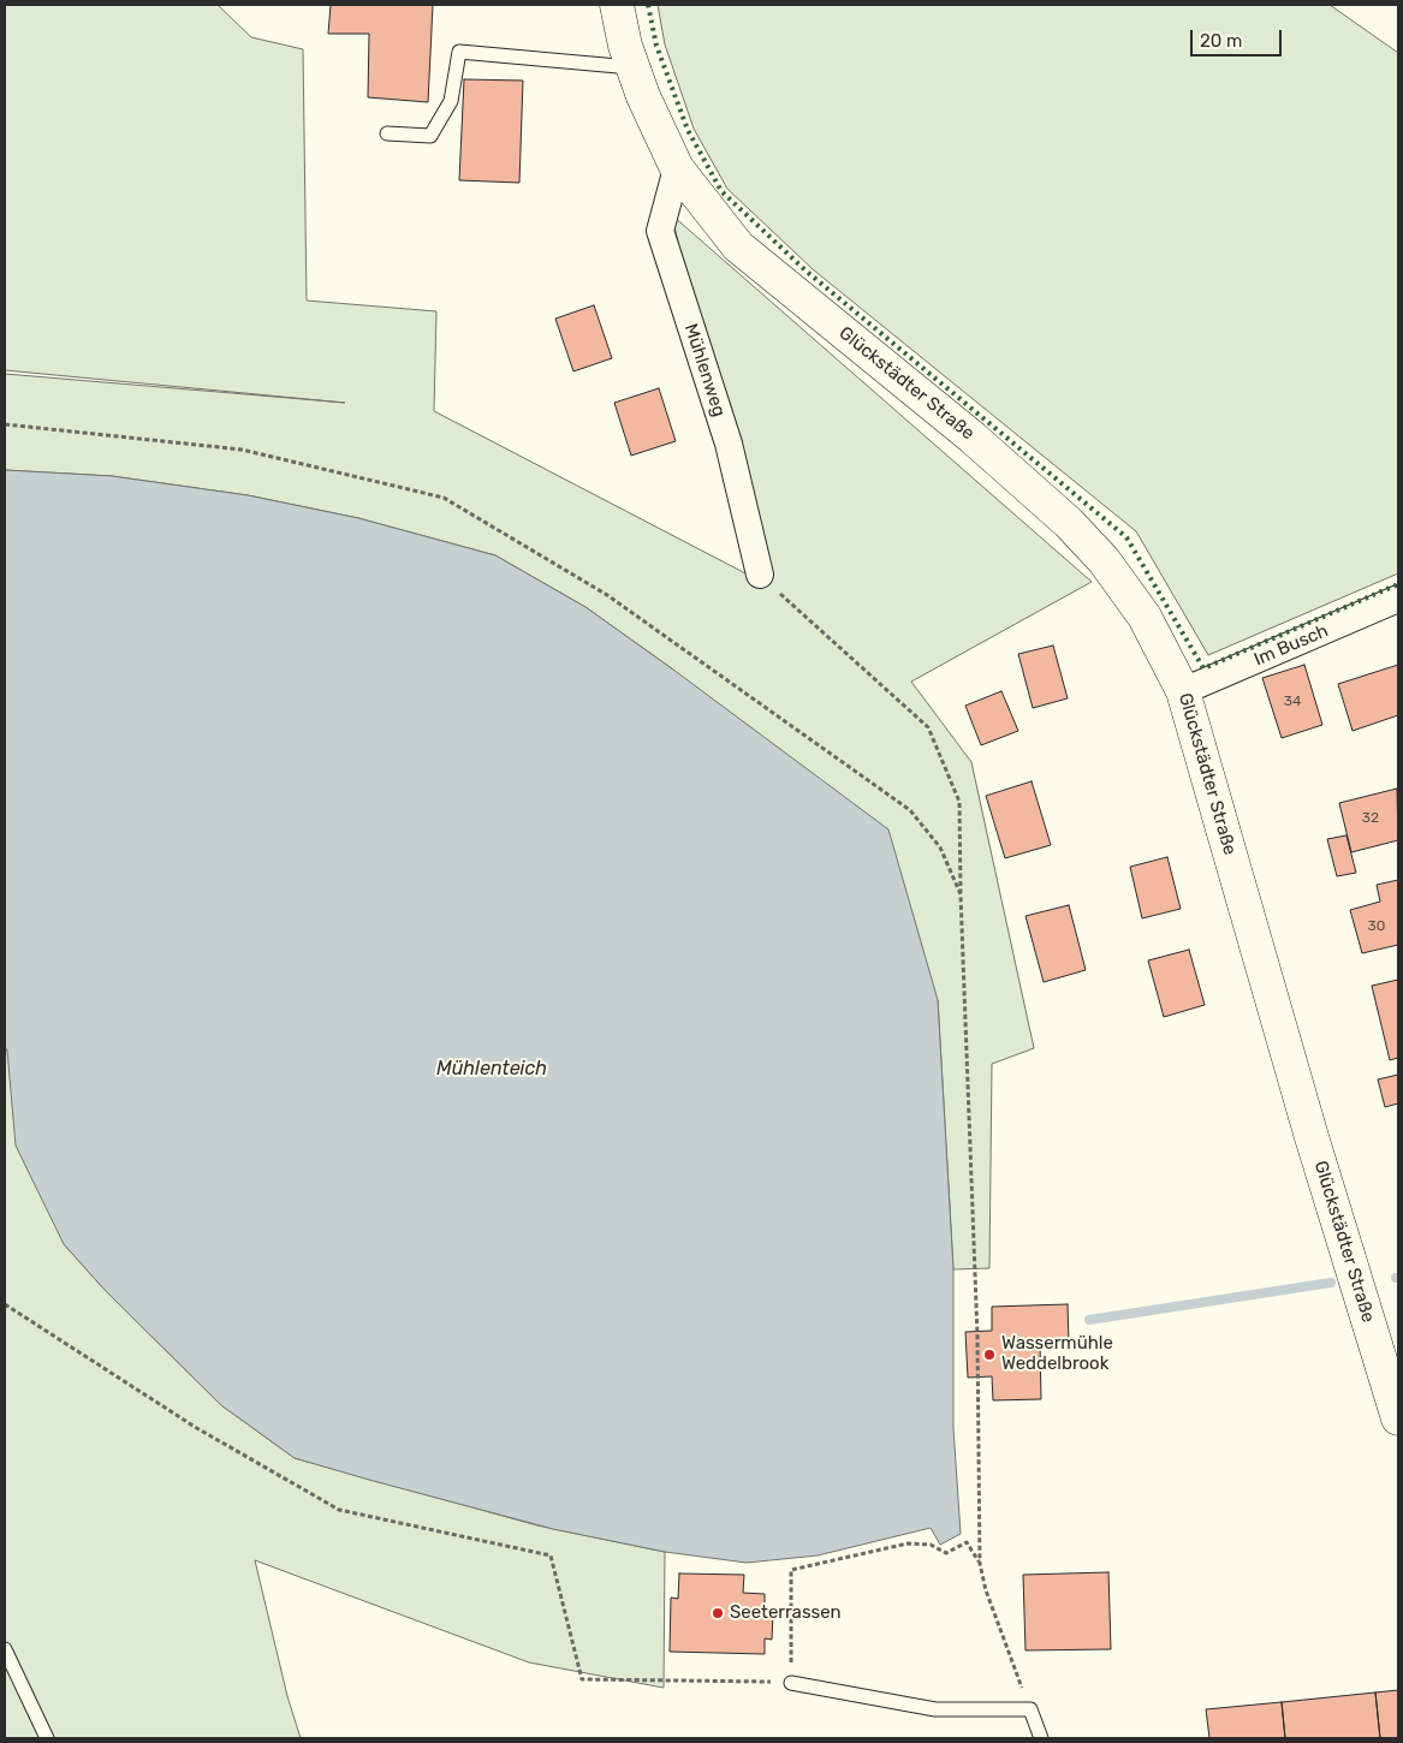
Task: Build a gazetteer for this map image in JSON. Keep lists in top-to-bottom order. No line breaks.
{"streets":{"street":["Mühlenweg","Glückstädter Straße","Im Busch"]},"crossings":[["Mühlenweg","Glückstädter Straße"],["Glückstädter Straße","Im Busch"]],"water":["Mühlenteich"],"places":["Wassermühle Weddelbrook","Seeterrassen"],"house_numbers":["34","32","30"],"scale_bar":"20 m"}
